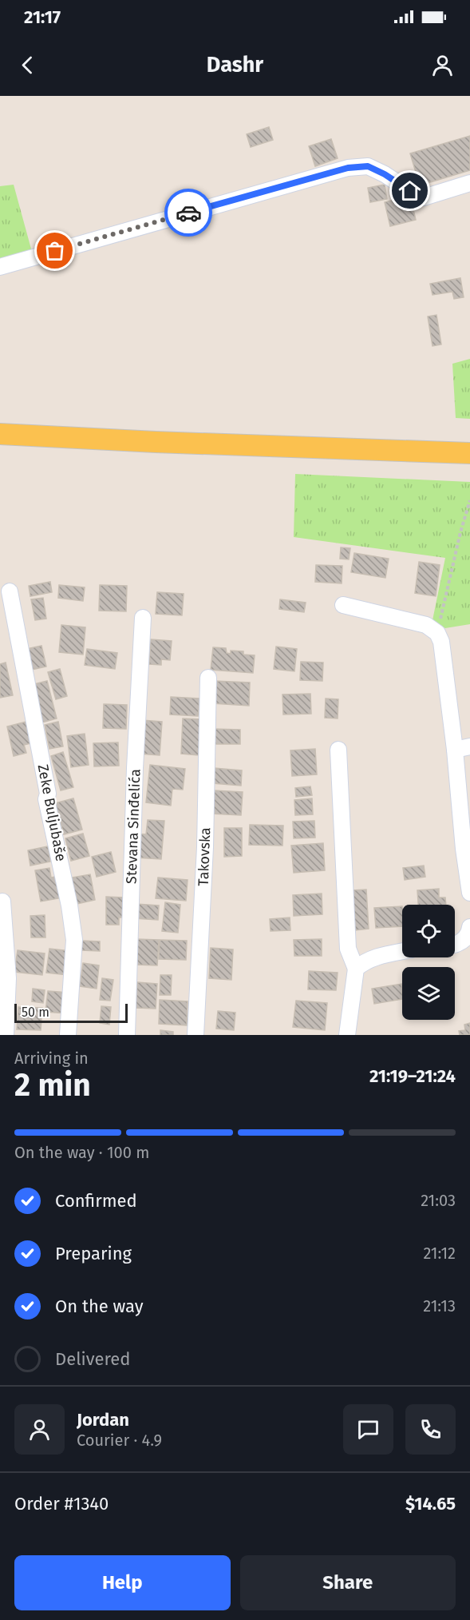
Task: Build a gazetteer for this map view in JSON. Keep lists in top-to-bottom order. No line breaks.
{"streets":{"street":["Zeke Buljubaše","Stevana Sinđelića","Takovska"]},"scale_bar":"50 m","page":{"status":"21:17","header":"Dashr","scale":"50 m","heading":["2 min","Arriving in","21:19–21:24"],"panel":["Jordan","Courier · 4.9","Order #1340","$14.65"],"bar":"On the way · 100 m","list":[["Confirmed","21:03"],["Preparing","21:12"],["On the way","21:13"],"Delivered"],"buttons":["Help","Share"]}}
